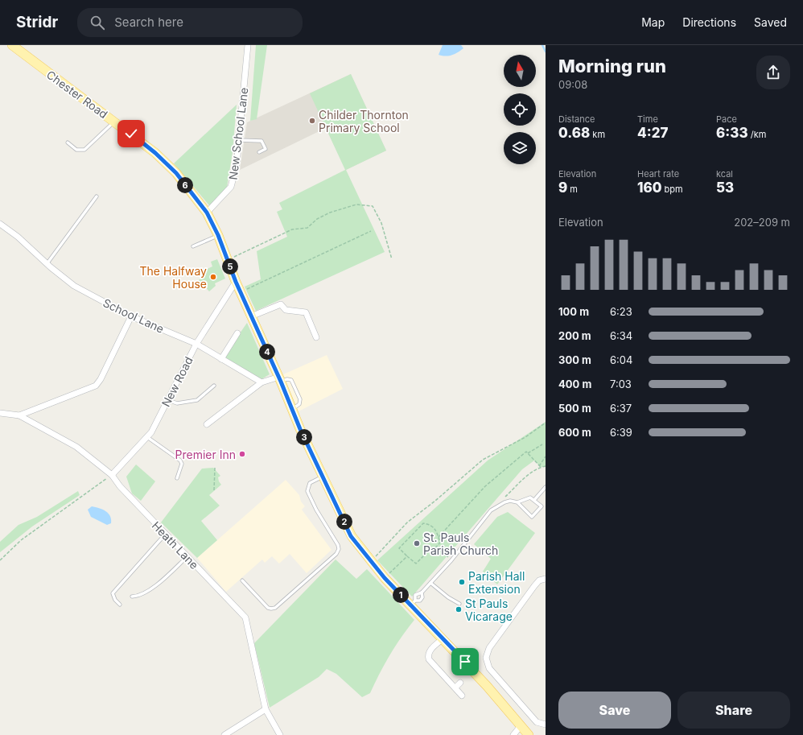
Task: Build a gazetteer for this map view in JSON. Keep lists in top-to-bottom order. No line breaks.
{"streets":{"main road":["Chester Road"],"street":["New School Lane","School Lane","New Road","Heath Lane"]},"crossings":[["Chester Road","New School Lane"],["Chester Road","New Road"],["School Lane","New Road"],["New Road","Heath Lane"]],"places":["Childer Thornton Primary School","The Halfway House","Premier Inn","St. Pauls Parish Church","Parish Hall Extension","St Pauls Vicarage"],"north":"top","page":{"header":"Stridr","search":"Search here","nav":["Map","Directions","Saved"],"heading":["Morning run","09:08"],"stats":[["Distance","0.68 km"],["Time","4:27"],["Pace","6:33 /km"],["Elevation","9 m"],["Heart rate","160 bpm"],["kcal","53"]],"pins":["6","5","4","3","2","1"],"chart":["Elevation","202–209 m"],"list":[{"name":"100 m","note":"6:23"},{"name":"200 m","note":"6:34"},{"name":"300 m","note":"6:04"},{"name":"400 m","note":"7:03"},{"name":"500 m","note":"6:37"},{"name":"600 m","note":"6:39"}],"buttons":["Save","Share"]}}
